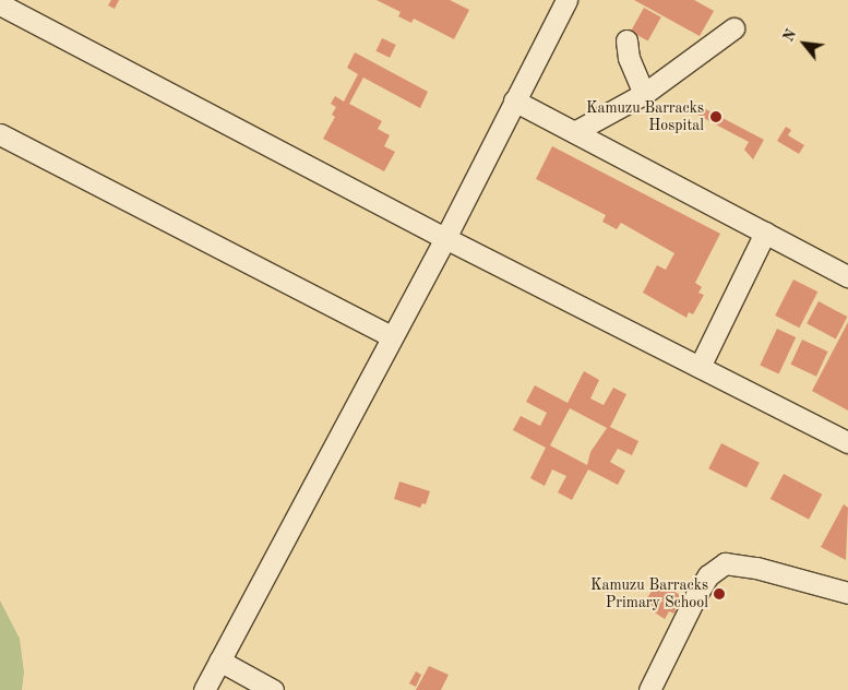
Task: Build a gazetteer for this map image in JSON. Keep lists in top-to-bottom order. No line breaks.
{"places":["Kamuzu Barracks Hospital","Kamuzu Barracks Primary School"],"north":"top left"}
